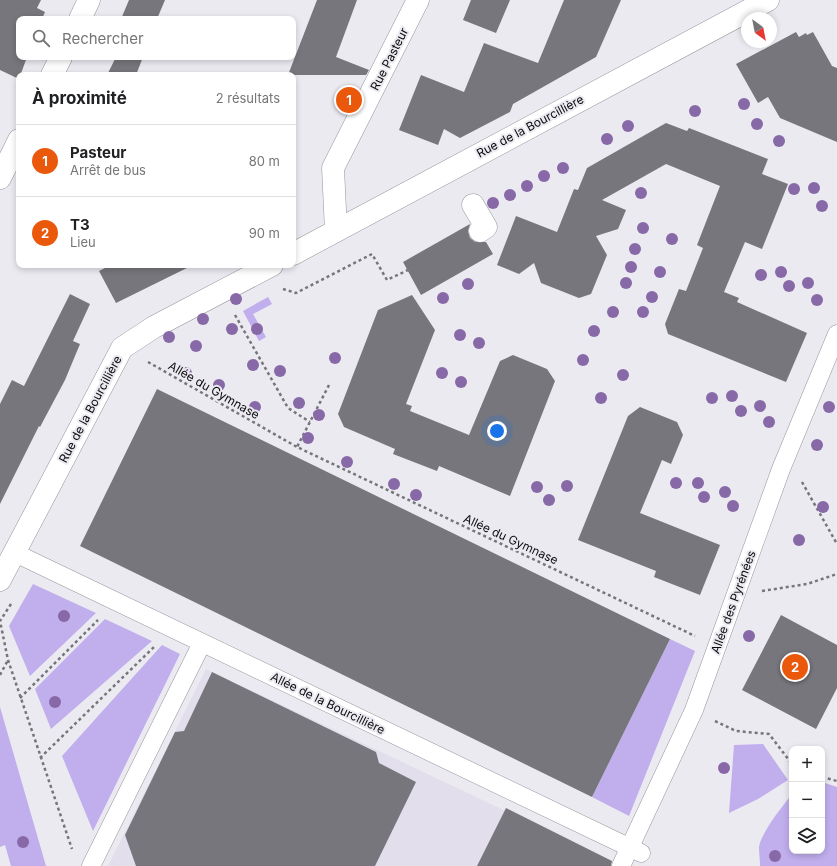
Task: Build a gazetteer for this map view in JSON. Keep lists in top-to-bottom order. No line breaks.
{"streets":{"street":["Rue Pasteur","Rue de la Bourcillière","Allée des Pyrénées","Allée de la Bourcillière"],"path":["Allée du Gymnase"]},"crossings":[["Rue Pasteur","Rue de la Bourcillière"],["Rue de la Bourcillière","Allée du Gymnase"],["Rue de la Bourcillière","Allée de la Bourcillière"],["Allée du Gymnase","Allée des Pyrénées"],["Allée des Pyrénées","Allée de la Bourcillière"]],"north":"bottom right","page":{"search":"Rechercher","heading":["À proximité","2 résultats"],"pins":["1","2"],"list":[{"mark":"1","name":"Pasteur","note":"Arrêt de bus","value":"80 m"},{"mark":"2","name":"T3","note":"Lieu","value":"90 m"}],"map_buttons":["+","−"]}}
